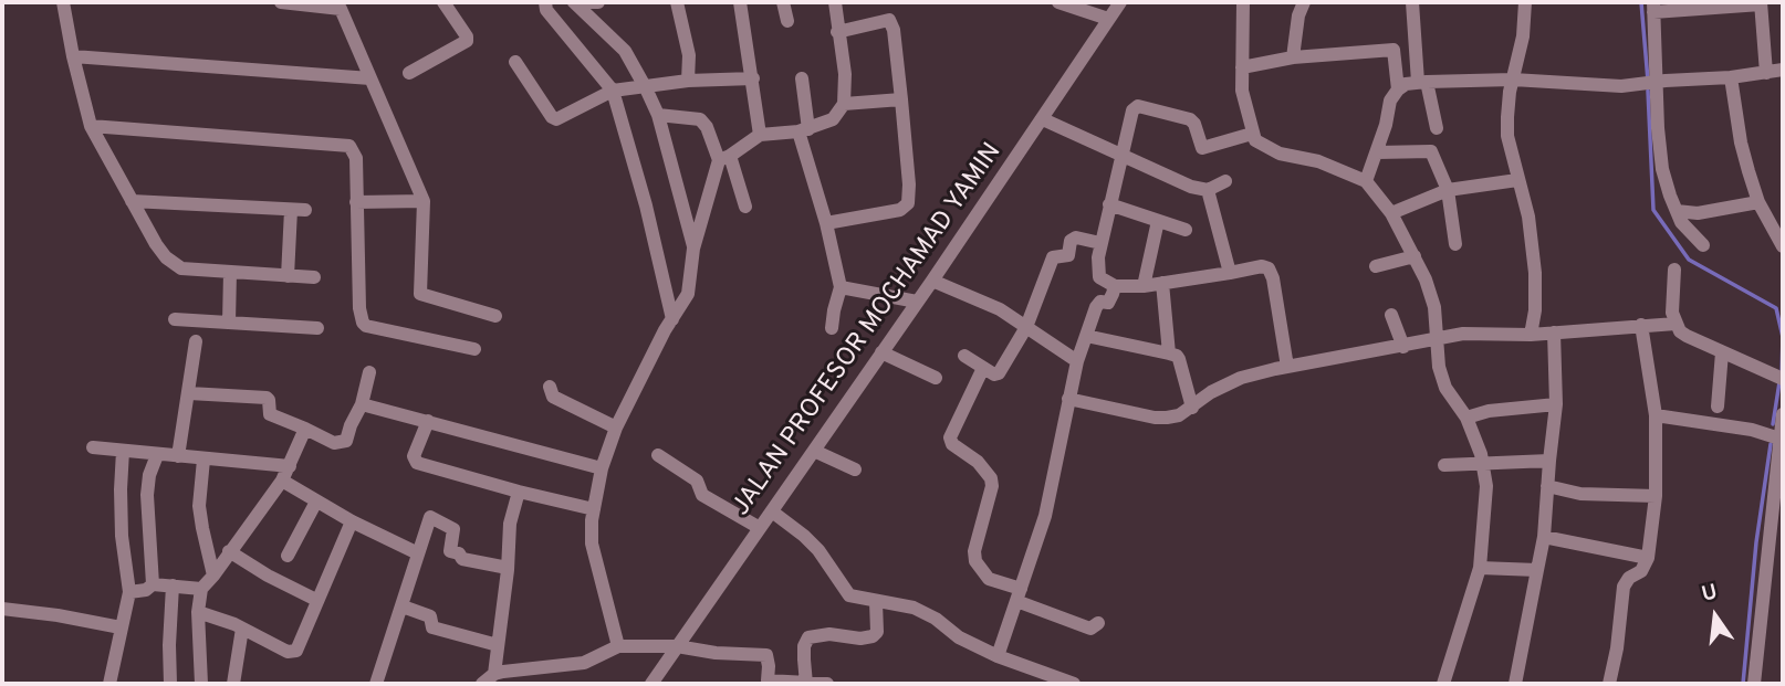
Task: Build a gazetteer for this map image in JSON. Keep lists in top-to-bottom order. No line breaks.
{"streets":{"street":["JALAN PROFESOR MOCHAMAD YAMIN"]},"north":"top"}
